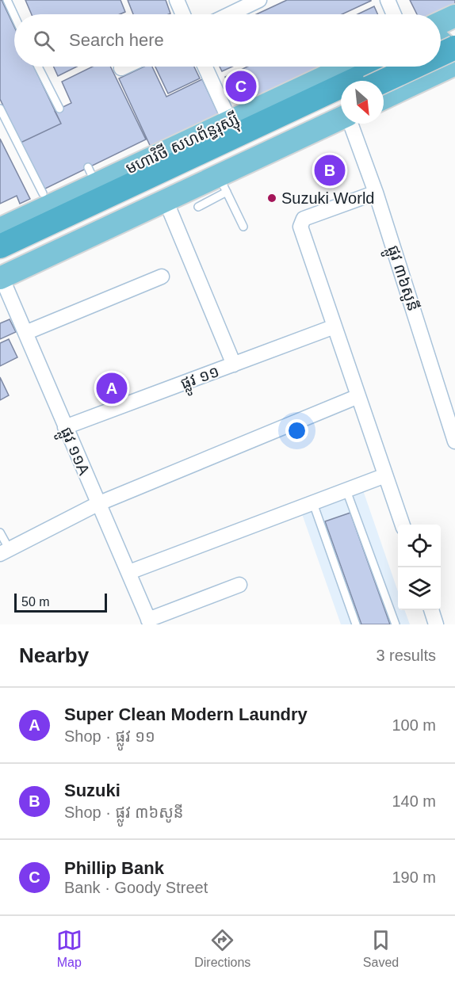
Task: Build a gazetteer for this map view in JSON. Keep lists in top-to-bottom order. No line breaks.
{"streets":{"highway":["មហាវិថី សហព័ន្ធរុស្ស៊ី"],"street":["ផ្លូវ ៣៦សូនី","ផ្លូវ ១១","ផ្លូវ ១១A"]},"crossings":[["មហាវិថី សហព័ន្ធរុស្ស៊ី","ផ្លូវ ១១A"],["ផ្លូវ ១១","ផ្លូវ ១១A"]],"places":["Suzuki World"],"scale_bar":"50 m","north":"bottom right","page":{"search":"Search here","pins":["C","B","A"],"scale":"50 m","heading":["Nearby","3 results"],"list":[{"mark":"A","name":"Super Clean Modern Laundry","note":"Shop · ផ្លូវ ១១","value":"100 m"},{"mark":"B","name":"Suzuki","note":"Shop · ផ្លូវ ៣៦សូនី","value":"140 m"},{"mark":"C","name":"Phillip Bank","note":"Bank · Goody Street","value":"190 m"}],"nav":["Map","Directions","Saved"]}}
